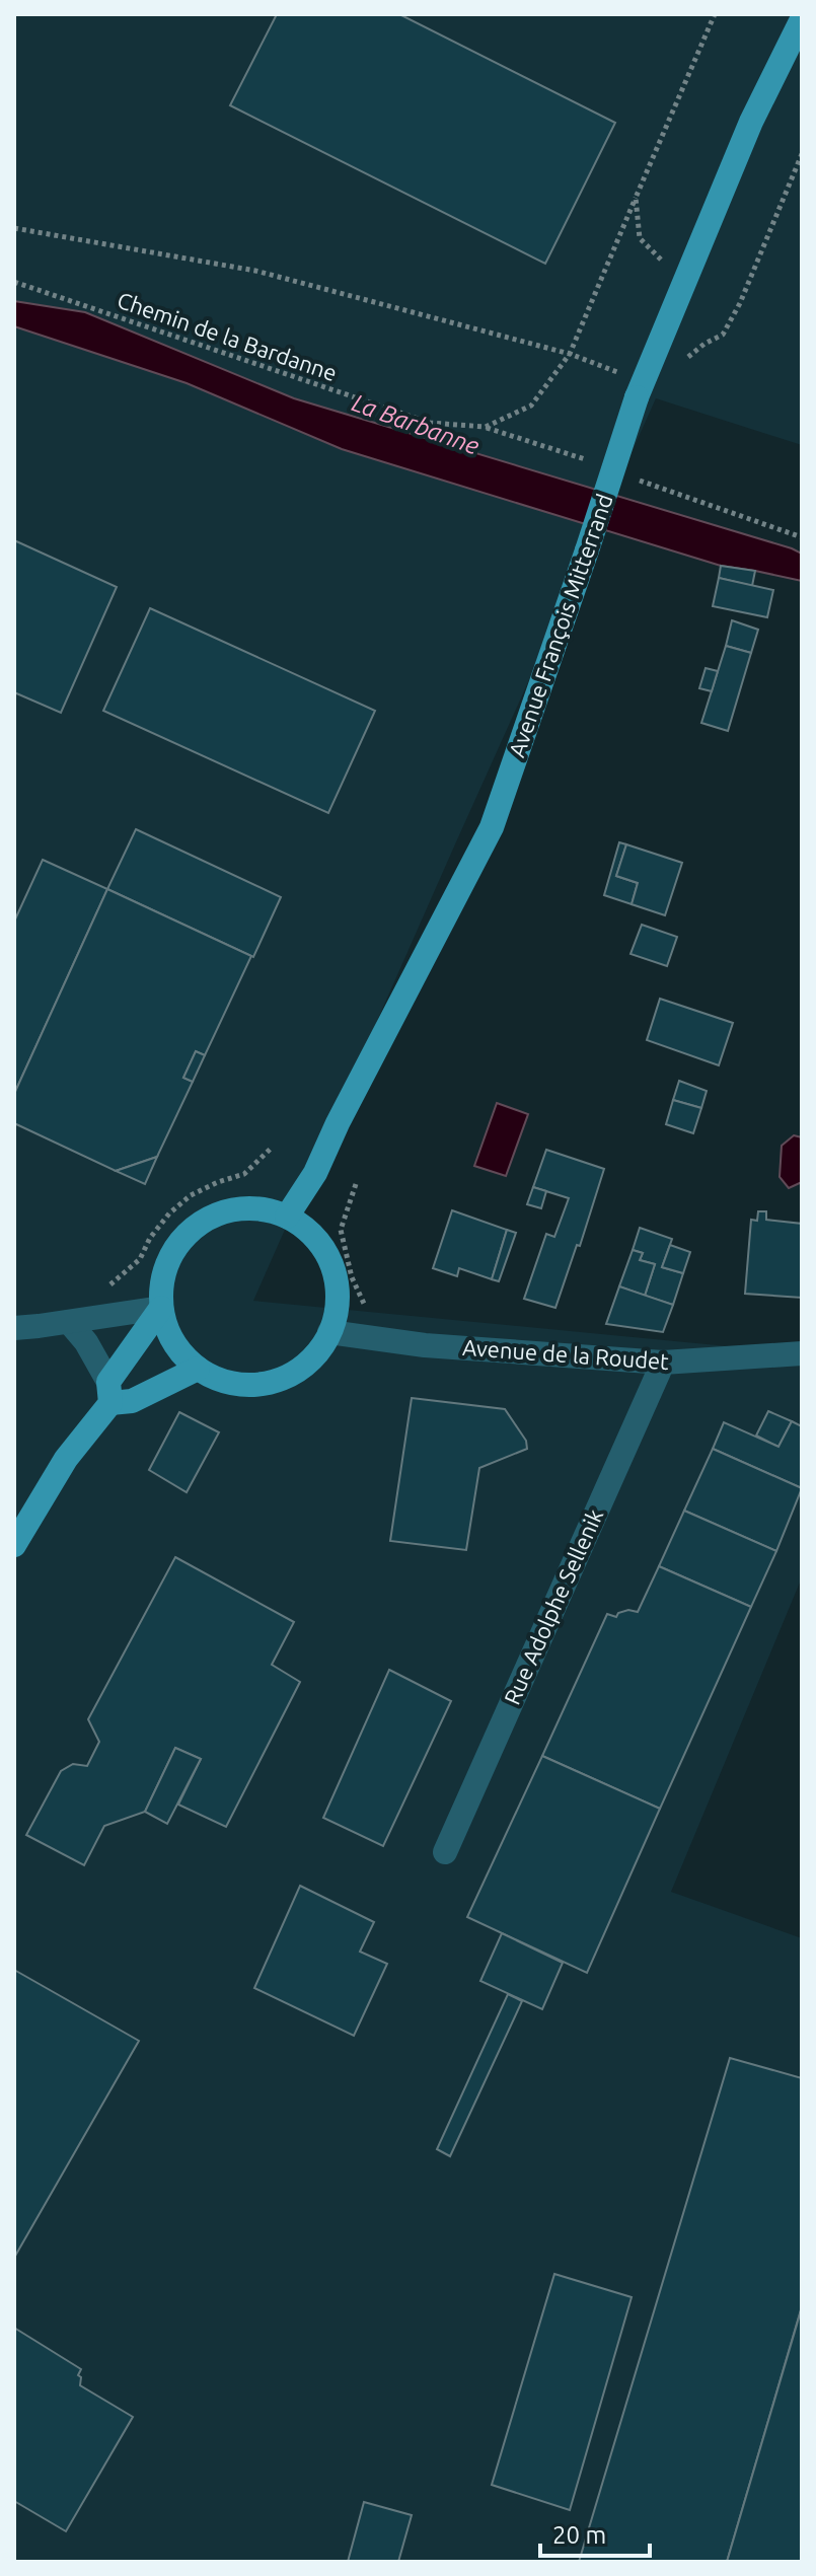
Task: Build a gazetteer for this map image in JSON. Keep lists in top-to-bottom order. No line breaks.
{"streets":{"main road":["Avenue François Mitterrand"],"street":["Avenue de la Roudet","Rue Adolphe Sellenik"],"path":["Chemin de la Bardanne"]},"crossings":[["Avenue François Mitterrand","Avenue de la Roudet"],["Avenue de la Roudet","Rue Adolphe Sellenik"]],"water":["La Barbanne"],"scale_bar":"20 m"}
